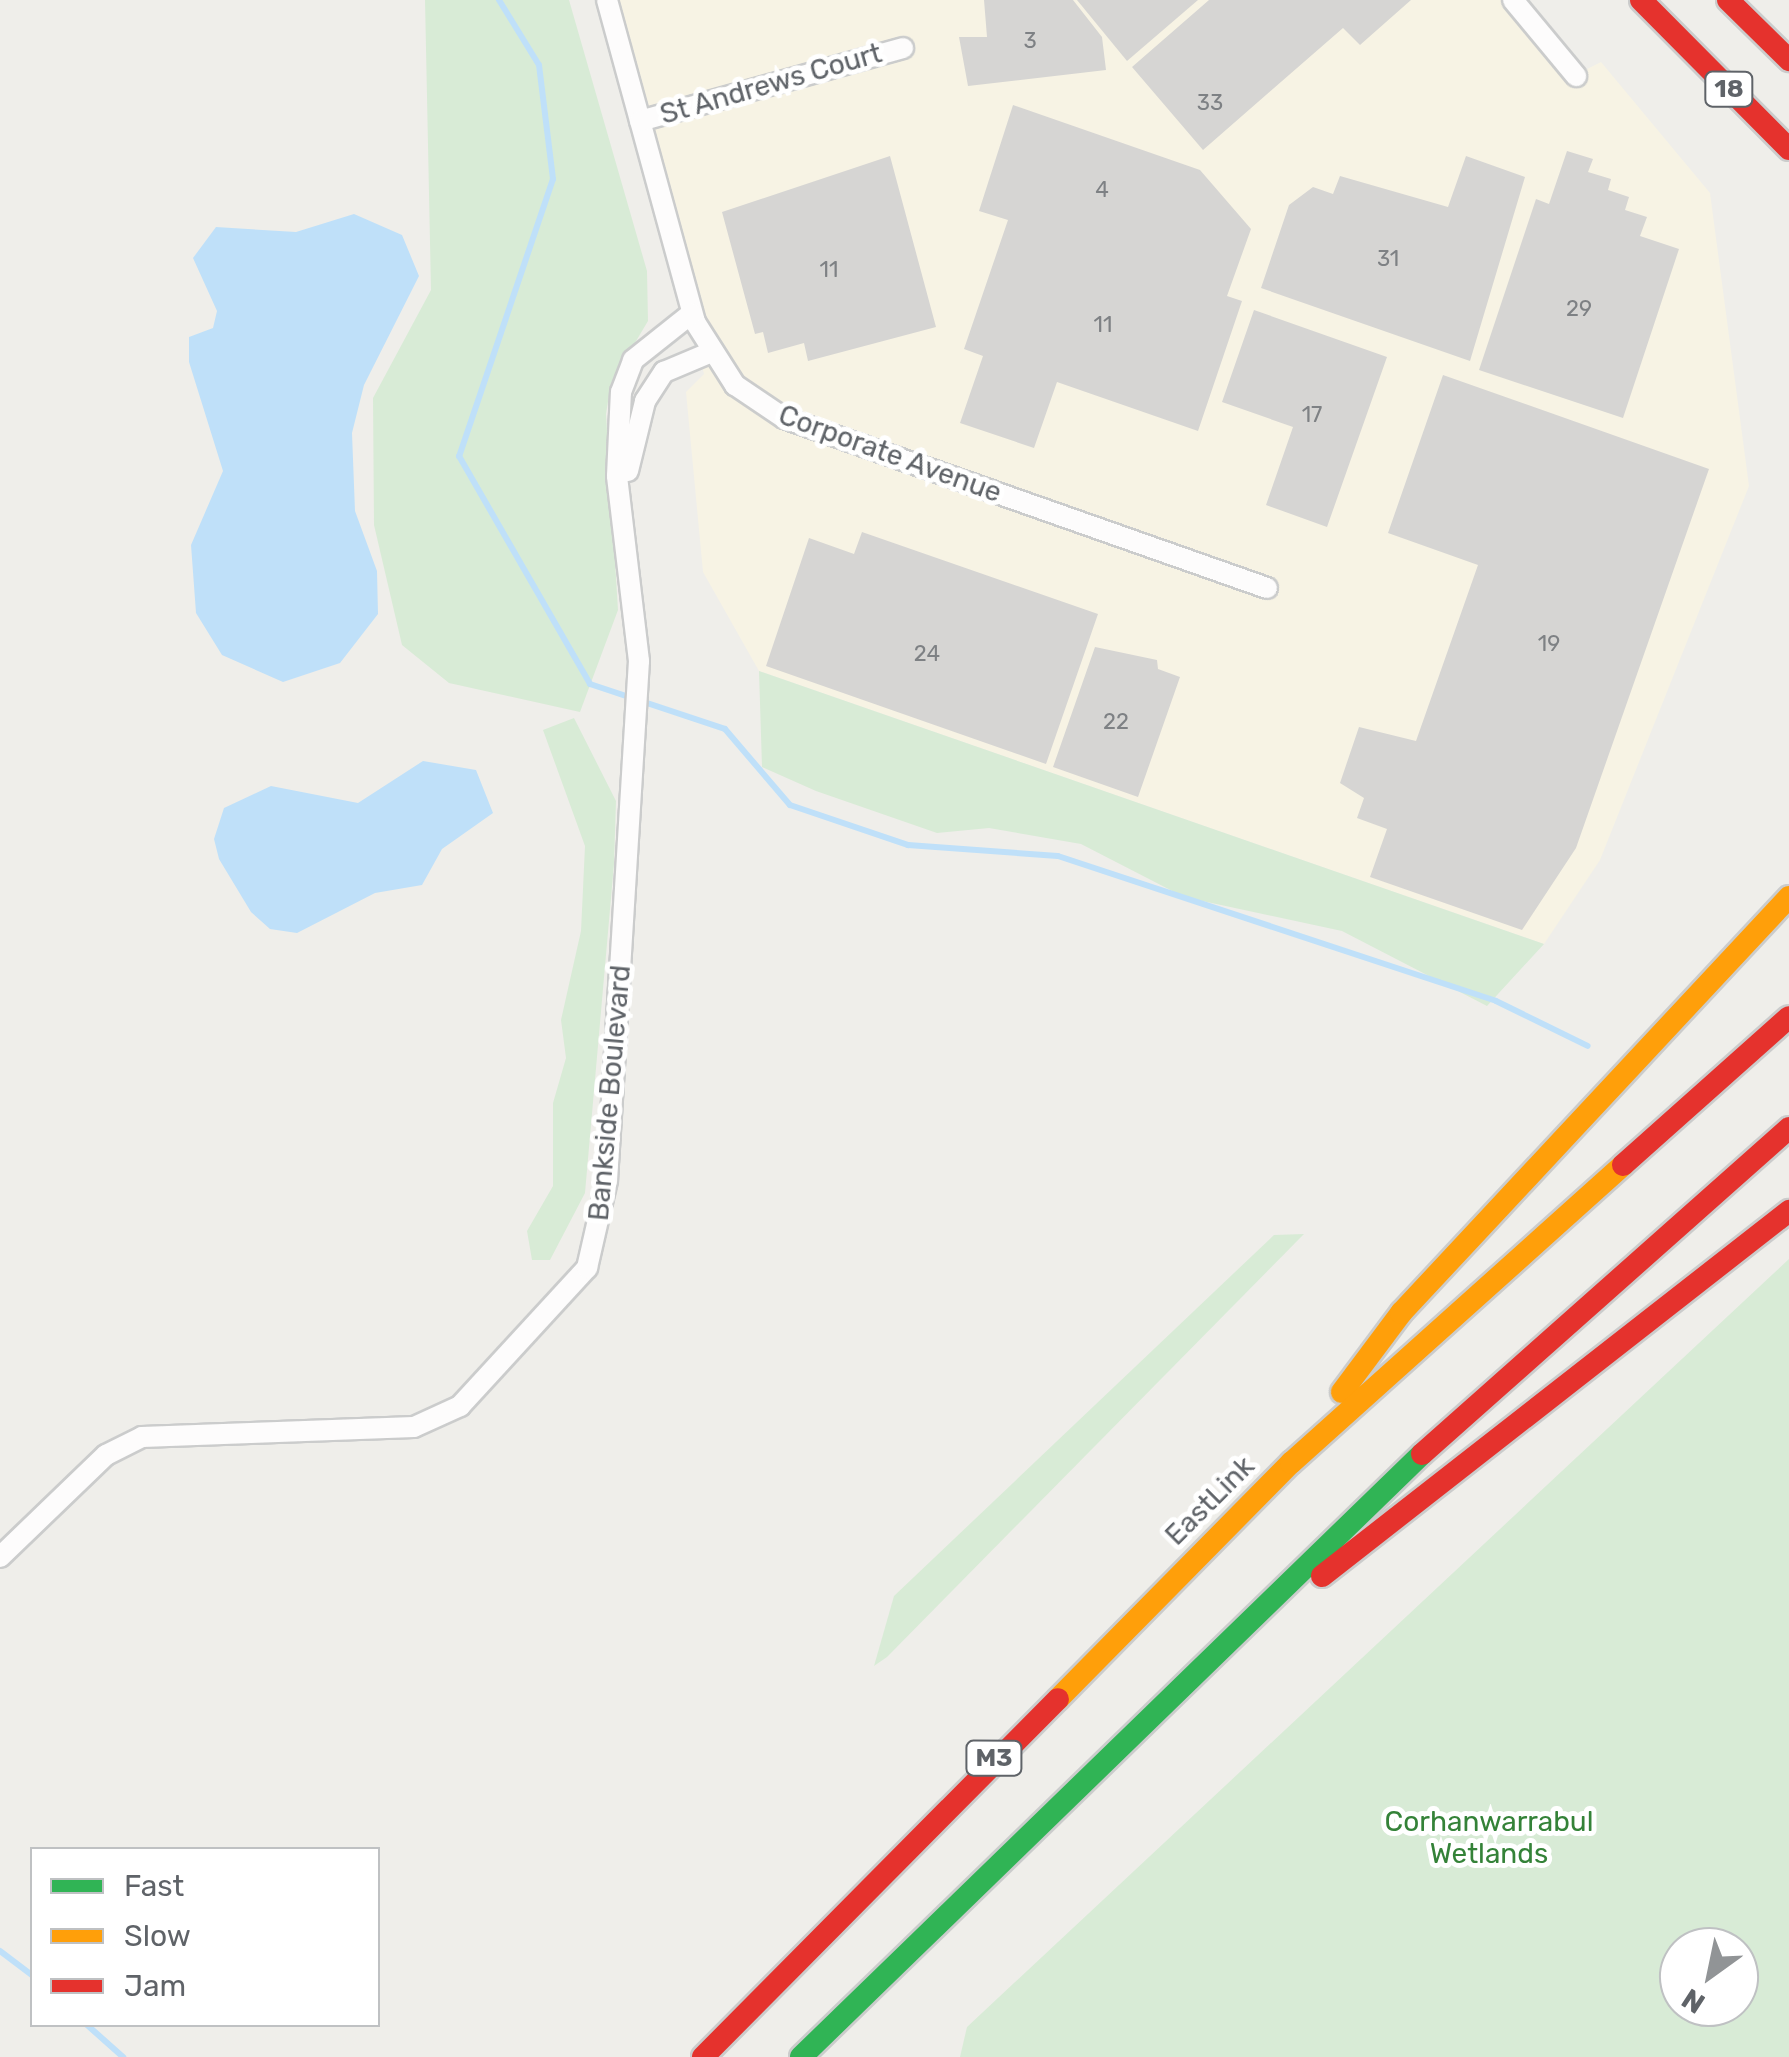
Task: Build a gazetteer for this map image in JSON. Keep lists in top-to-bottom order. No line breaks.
{"streets":{"highway":["18","EastLink","M3"],"street":["St Andrews Court","Corporate Avenue","Bankside Boulevard"]},"crossings":[["St Andrews Court","Corporate Avenue"],["Corporate Avenue","Bankside Boulevard"]],"parks":["Corhanwarrabul Wetlands"],"house_numbers":["3","33","4","31","11","29","11","17","19","24","22"],"legend":["Fast","Slow","Jam"],"north":"bottom left"}
